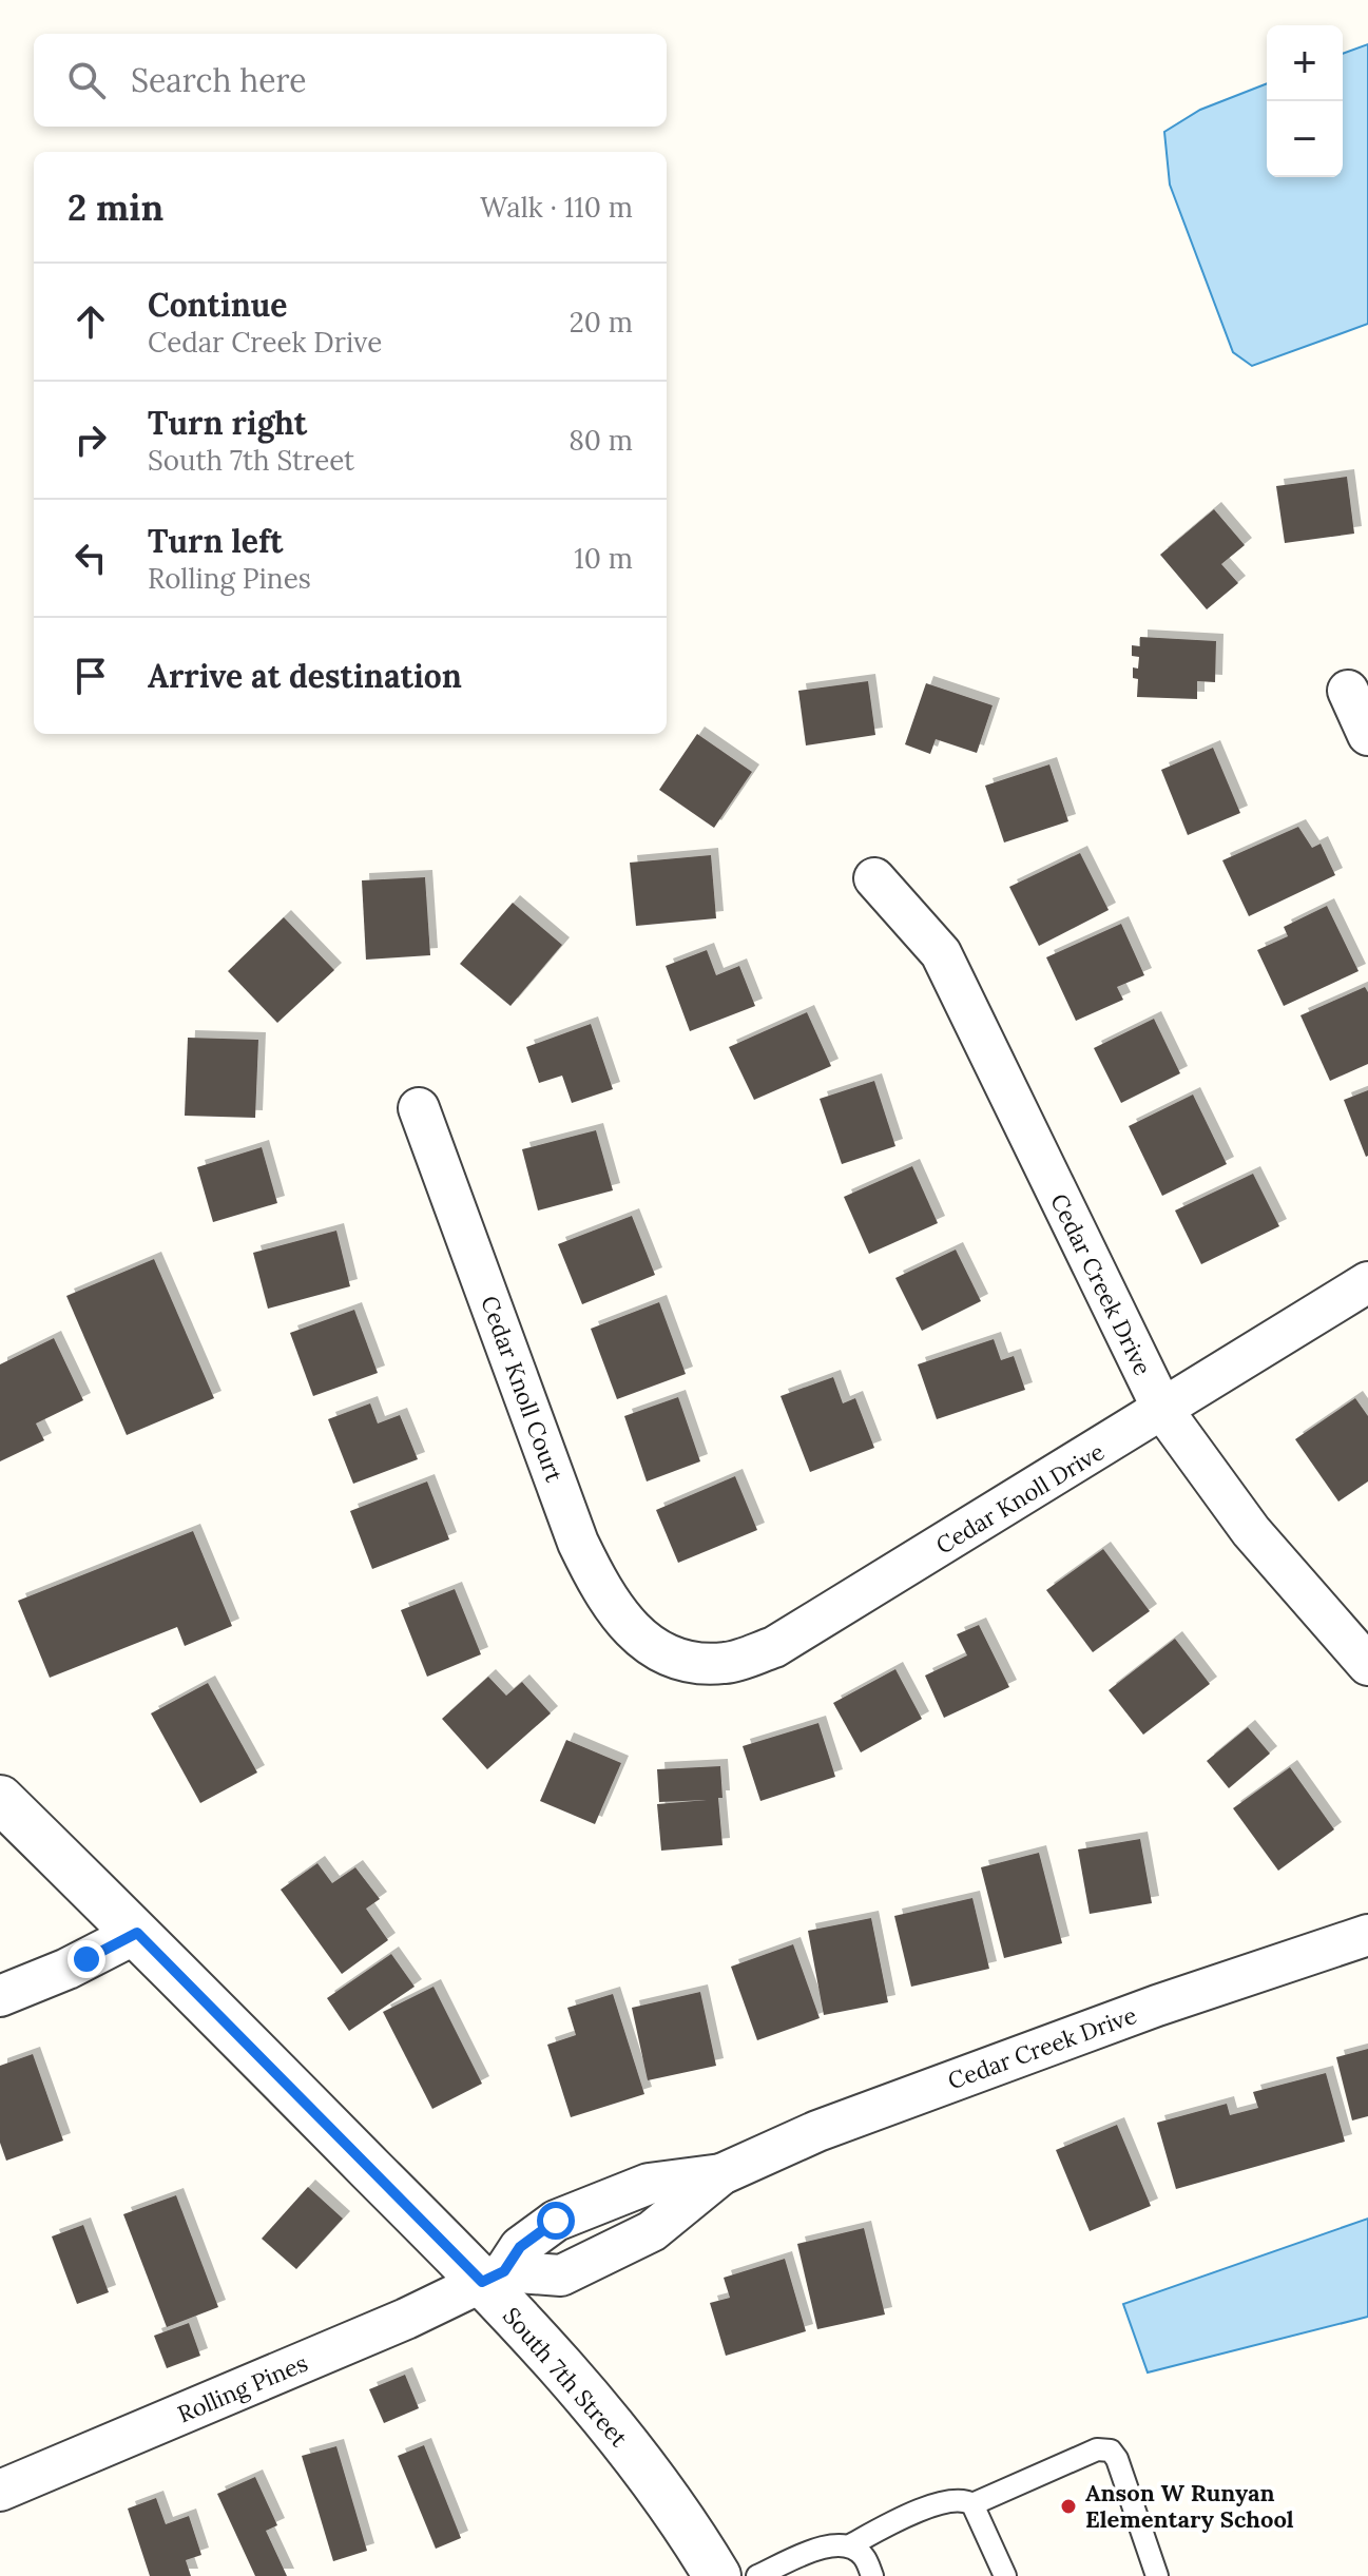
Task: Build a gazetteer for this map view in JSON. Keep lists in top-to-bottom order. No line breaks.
{"streets":{"street":["Cedar Creek Drive","Cedar Knoll Court","Cedar Knoll Drive","South 7th Street","Rolling Pines"]},"crossings":[["Cedar Creek Drive","Cedar Knoll Drive"],["Cedar Creek Drive","South 7th Street"],["Cedar Creek Drive","Rolling Pines"],["Cedar Knoll Court","Cedar Knoll Drive"],["South 7th Street","Rolling Pines"]],"places":["Anson W Runyan Elementary School"],"page":{"map_buttons":["+","−"],"search":"Search here","heading":["2 min","Walk · 110 m"],"list":[["Continue","Cedar Creek Drive","20 m"],["Turn right","South 7th Street","80 m"],["Turn left","Rolling Pines","10 m"],"Arrive at destination"]}}
